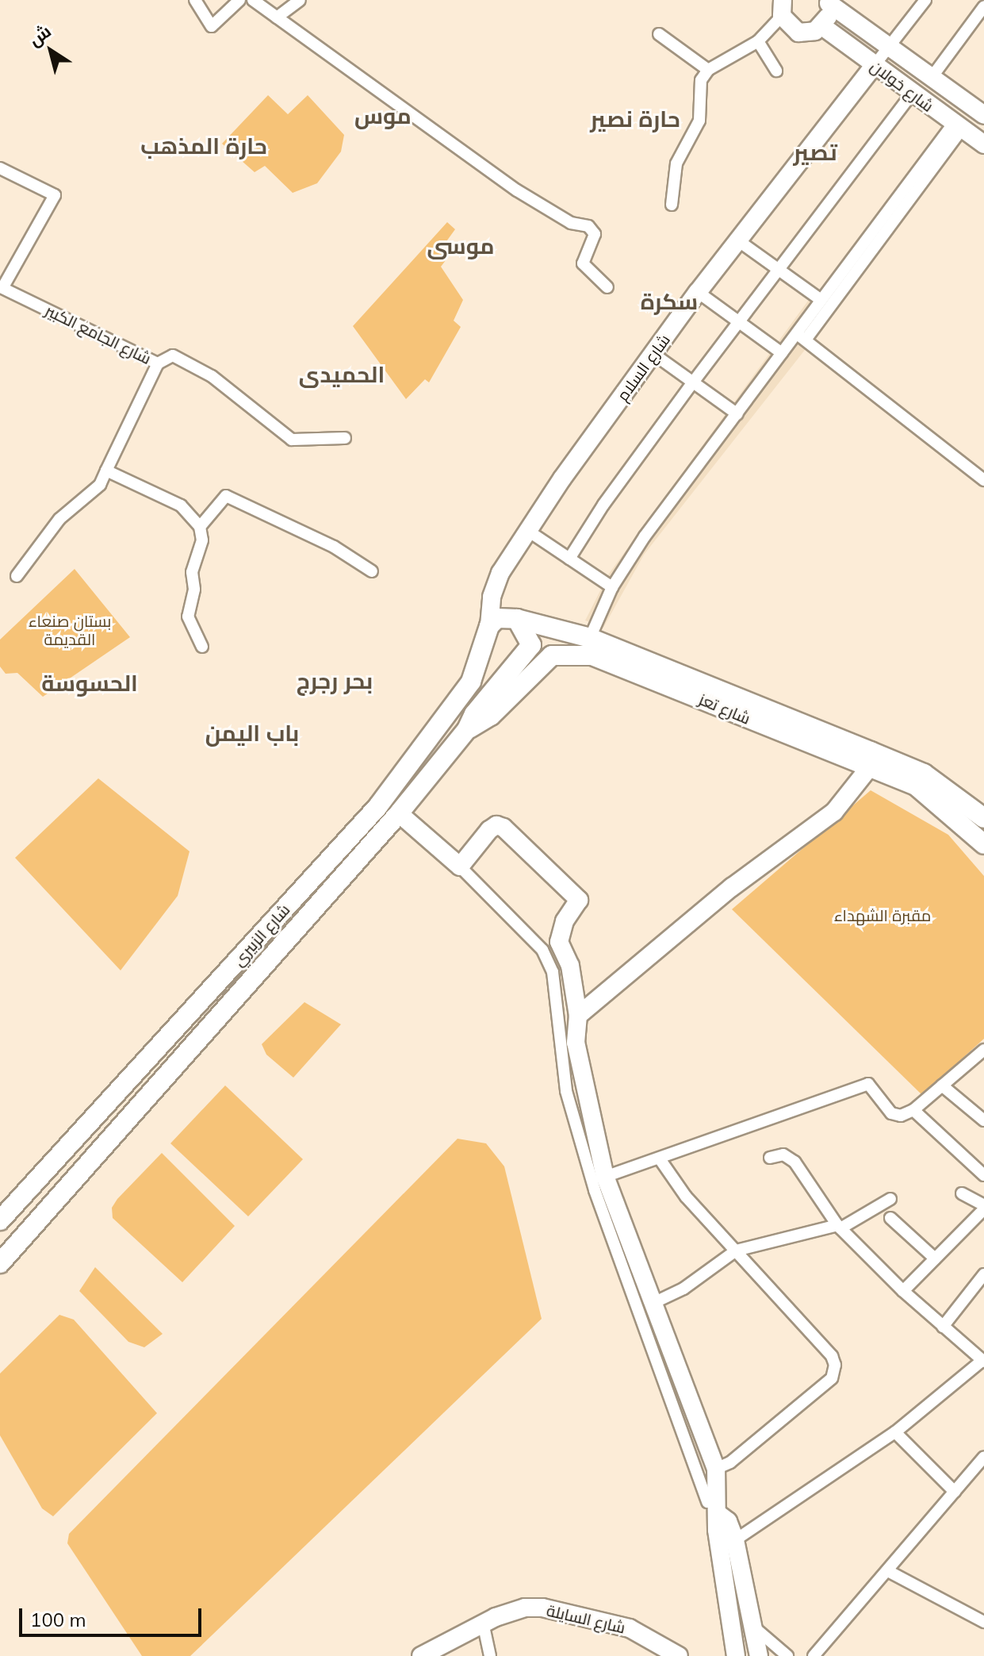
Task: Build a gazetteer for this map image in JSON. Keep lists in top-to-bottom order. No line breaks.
{"streets":{"main road":["شارع تعز","شارع الزبيري"],"street":["شارع خولان","شارع الجامع الكبير","شارع السلام","شارع السايلة"]},"crossings":[["شارع خولان","شارع السلام"],["شارع السلام","شارع الزبيري"],["شارع تعز","شارع الزبيري"]],"districts":["موس","حارة نصير","حارة المذهب","تصير","موسى","سكرة","الحميدى","بحر رجرج","الحسوسة","باب اليمن"],"parks":["بستان صنعاء القديمة","مقبرة الشهداء"],"scale_bar":"100 m","north":"top left"}
